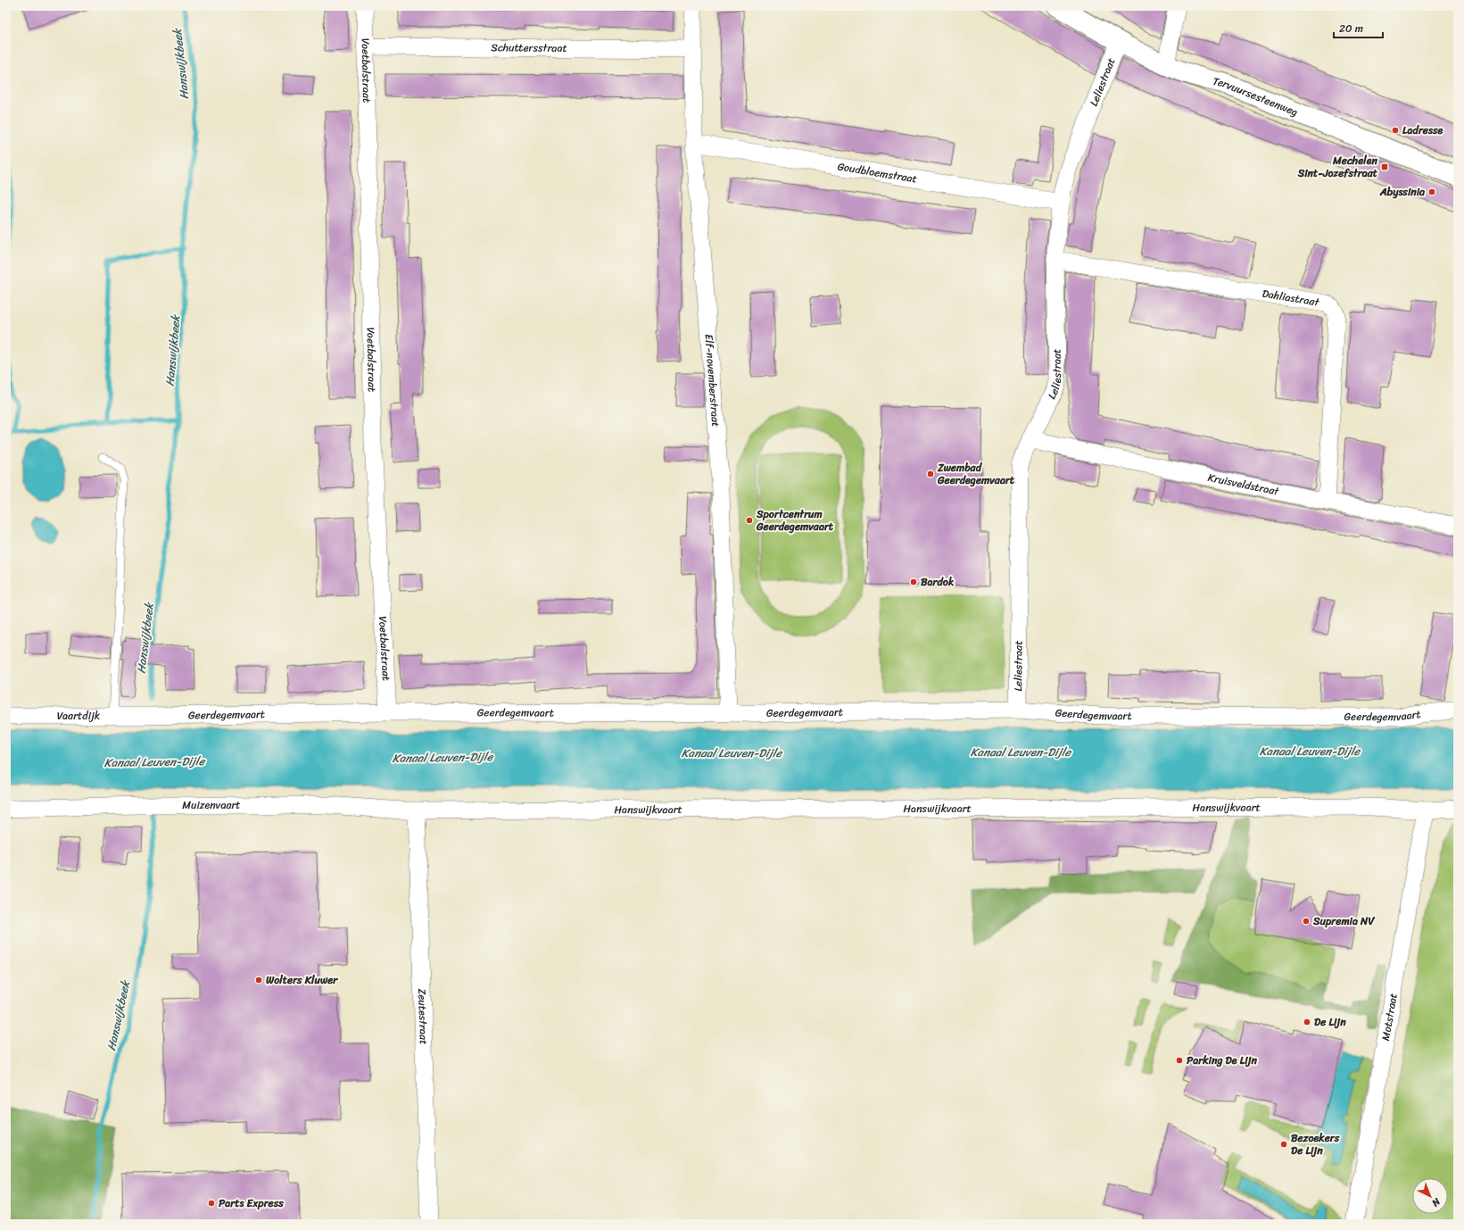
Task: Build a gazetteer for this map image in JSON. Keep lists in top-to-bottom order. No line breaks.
{"streets":{"street":["Schuttersstraat","Voetbalstraat","Leliestraat","Tervuursesteenweg","Goudbloemstraat","Dahliastraat","Elf-novemberstraat","Kruisveldstraat","Geerdegemvaart","Vaartdijk","Muizenvaart","Hanswijkvaart","Zeutestraat","Motstraat"]},"crossings":[["Schuttersstraat","Voetbalstraat"],["Schuttersstraat","Elf-novemberstraat"],["Voetbalstraat","Geerdegemvaart"],["Leliestraat","Tervuursesteenweg"],["Leliestraat","Goudbloemstraat"],["Leliestraat","Dahliastraat"],["Leliestraat","Kruisveldstraat"],["Leliestraat","Geerdegemvaart"],["Goudbloemstraat","Elf-novemberstraat"],["Dahliastraat","Kruisveldstraat"],["Elf-novemberstraat","Geerdegemvaart"],["Geerdegemvaart","Vaartdijk"],["Muizenvaart","Hanswijkvaart"],["Muizenvaart","Zeutestraat"],["Hanswijkvaart","Zeutestraat"],["Hanswijkvaart","Motstraat"]],"water":["Hanswijkbeek","Kanaal Leuven-Dijle"],"places":{"other":["Ladresse","Abyssinia","Zwembad Geerdegemvaart","Sportcentrum Geerdegemvaart","Bardok","Supremia NV","Wolters Kluwer","De Lijn","Parking De Lijn","Bezoekers De Lijn","Parts Express"],"transit":["Mechelen Sint-Jozefstraat"]},"scale_bar":"20 m","north":"bottom right"}
